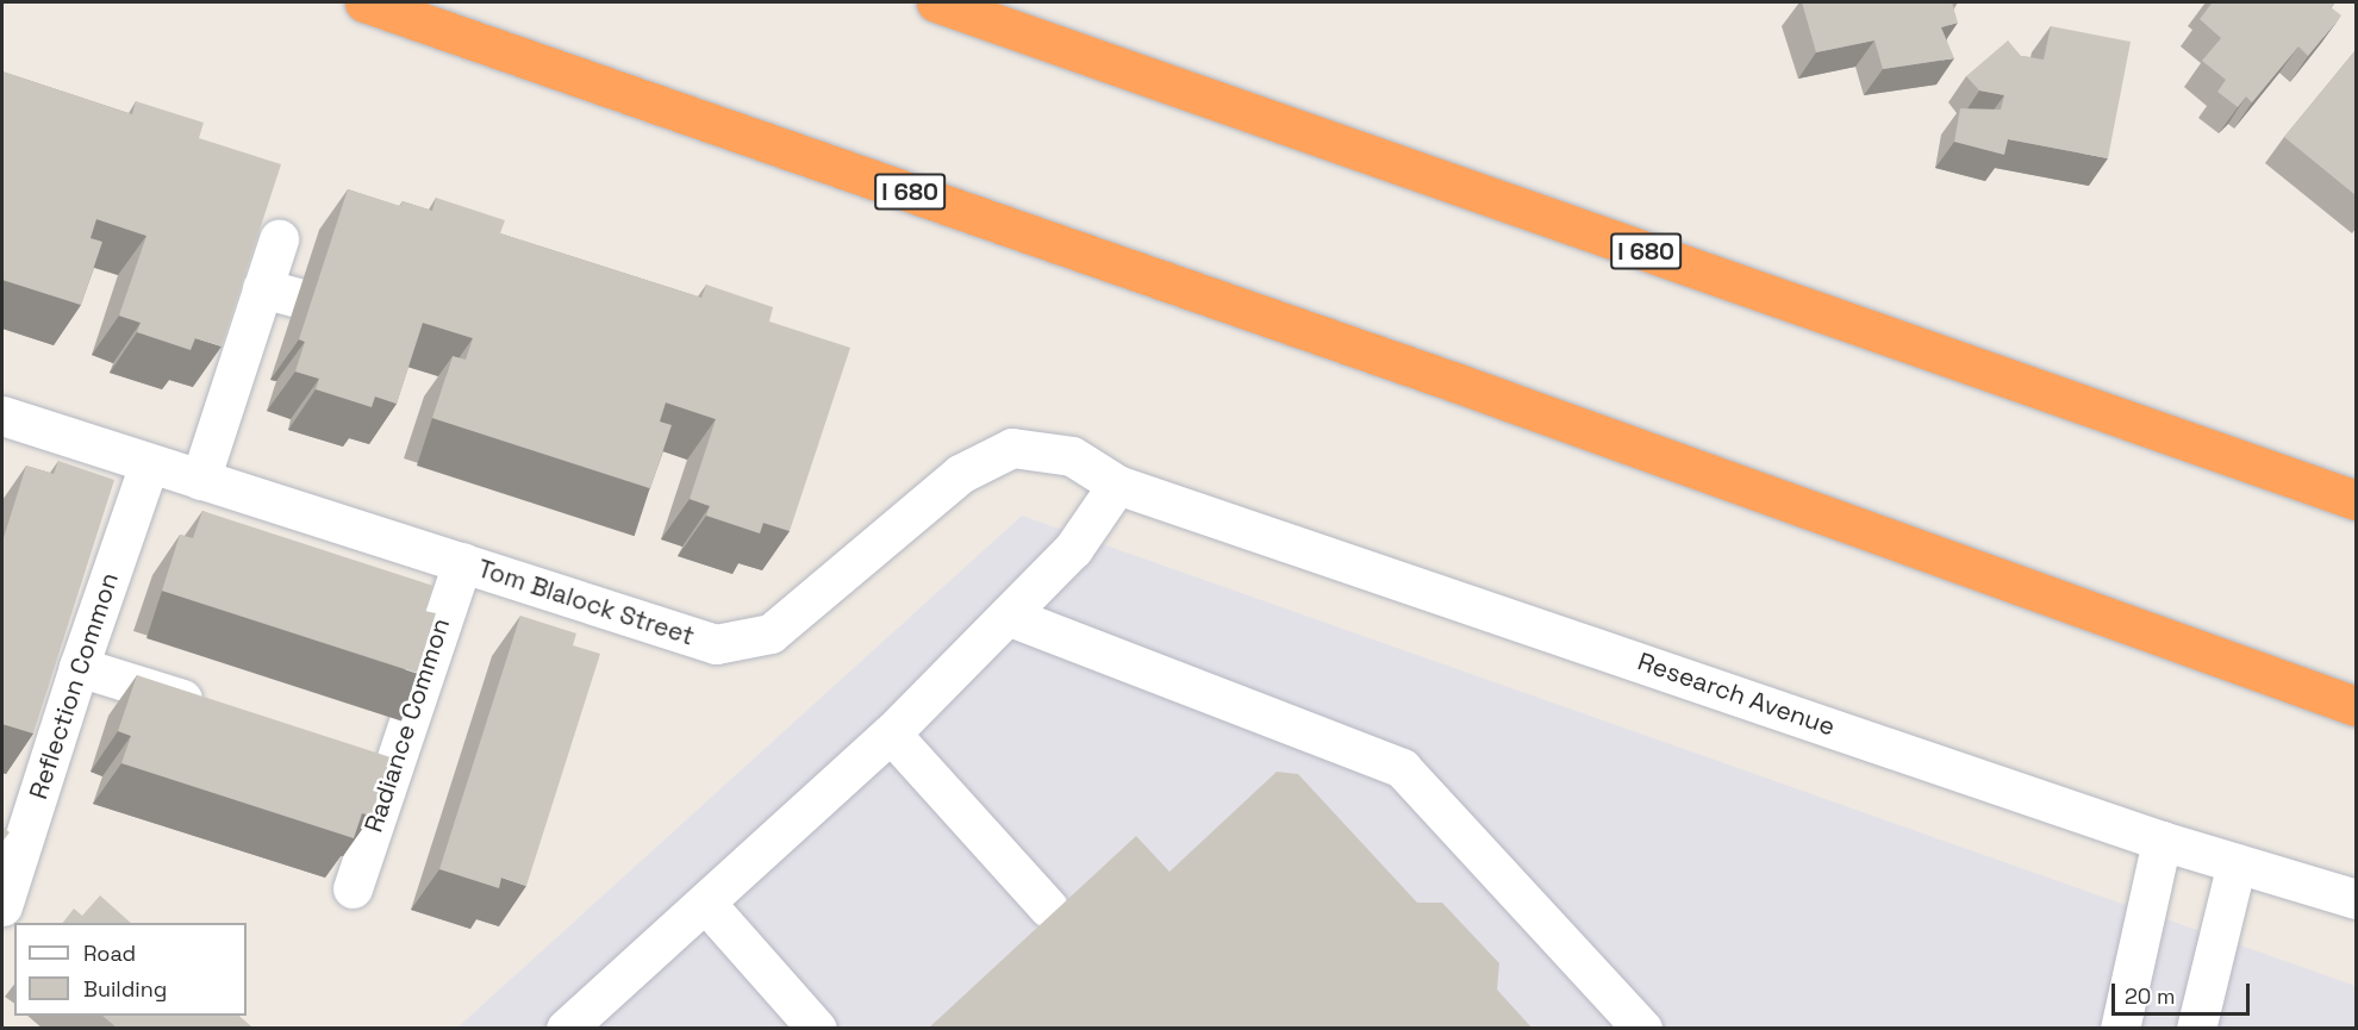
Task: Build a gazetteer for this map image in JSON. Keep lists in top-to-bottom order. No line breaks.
{"streets":{"highway":["I 680"],"street":["Tom Blalock Street","Reflection Common","Research Avenue","Radiance Common"]},"crossings":[["Tom Blalock Street","Reflection Common"],["Tom Blalock Street","Research Avenue"],["Tom Blalock Street","Radiance Common"]],"legend":["Road","Building"],"scale_bar":"20 m"}
